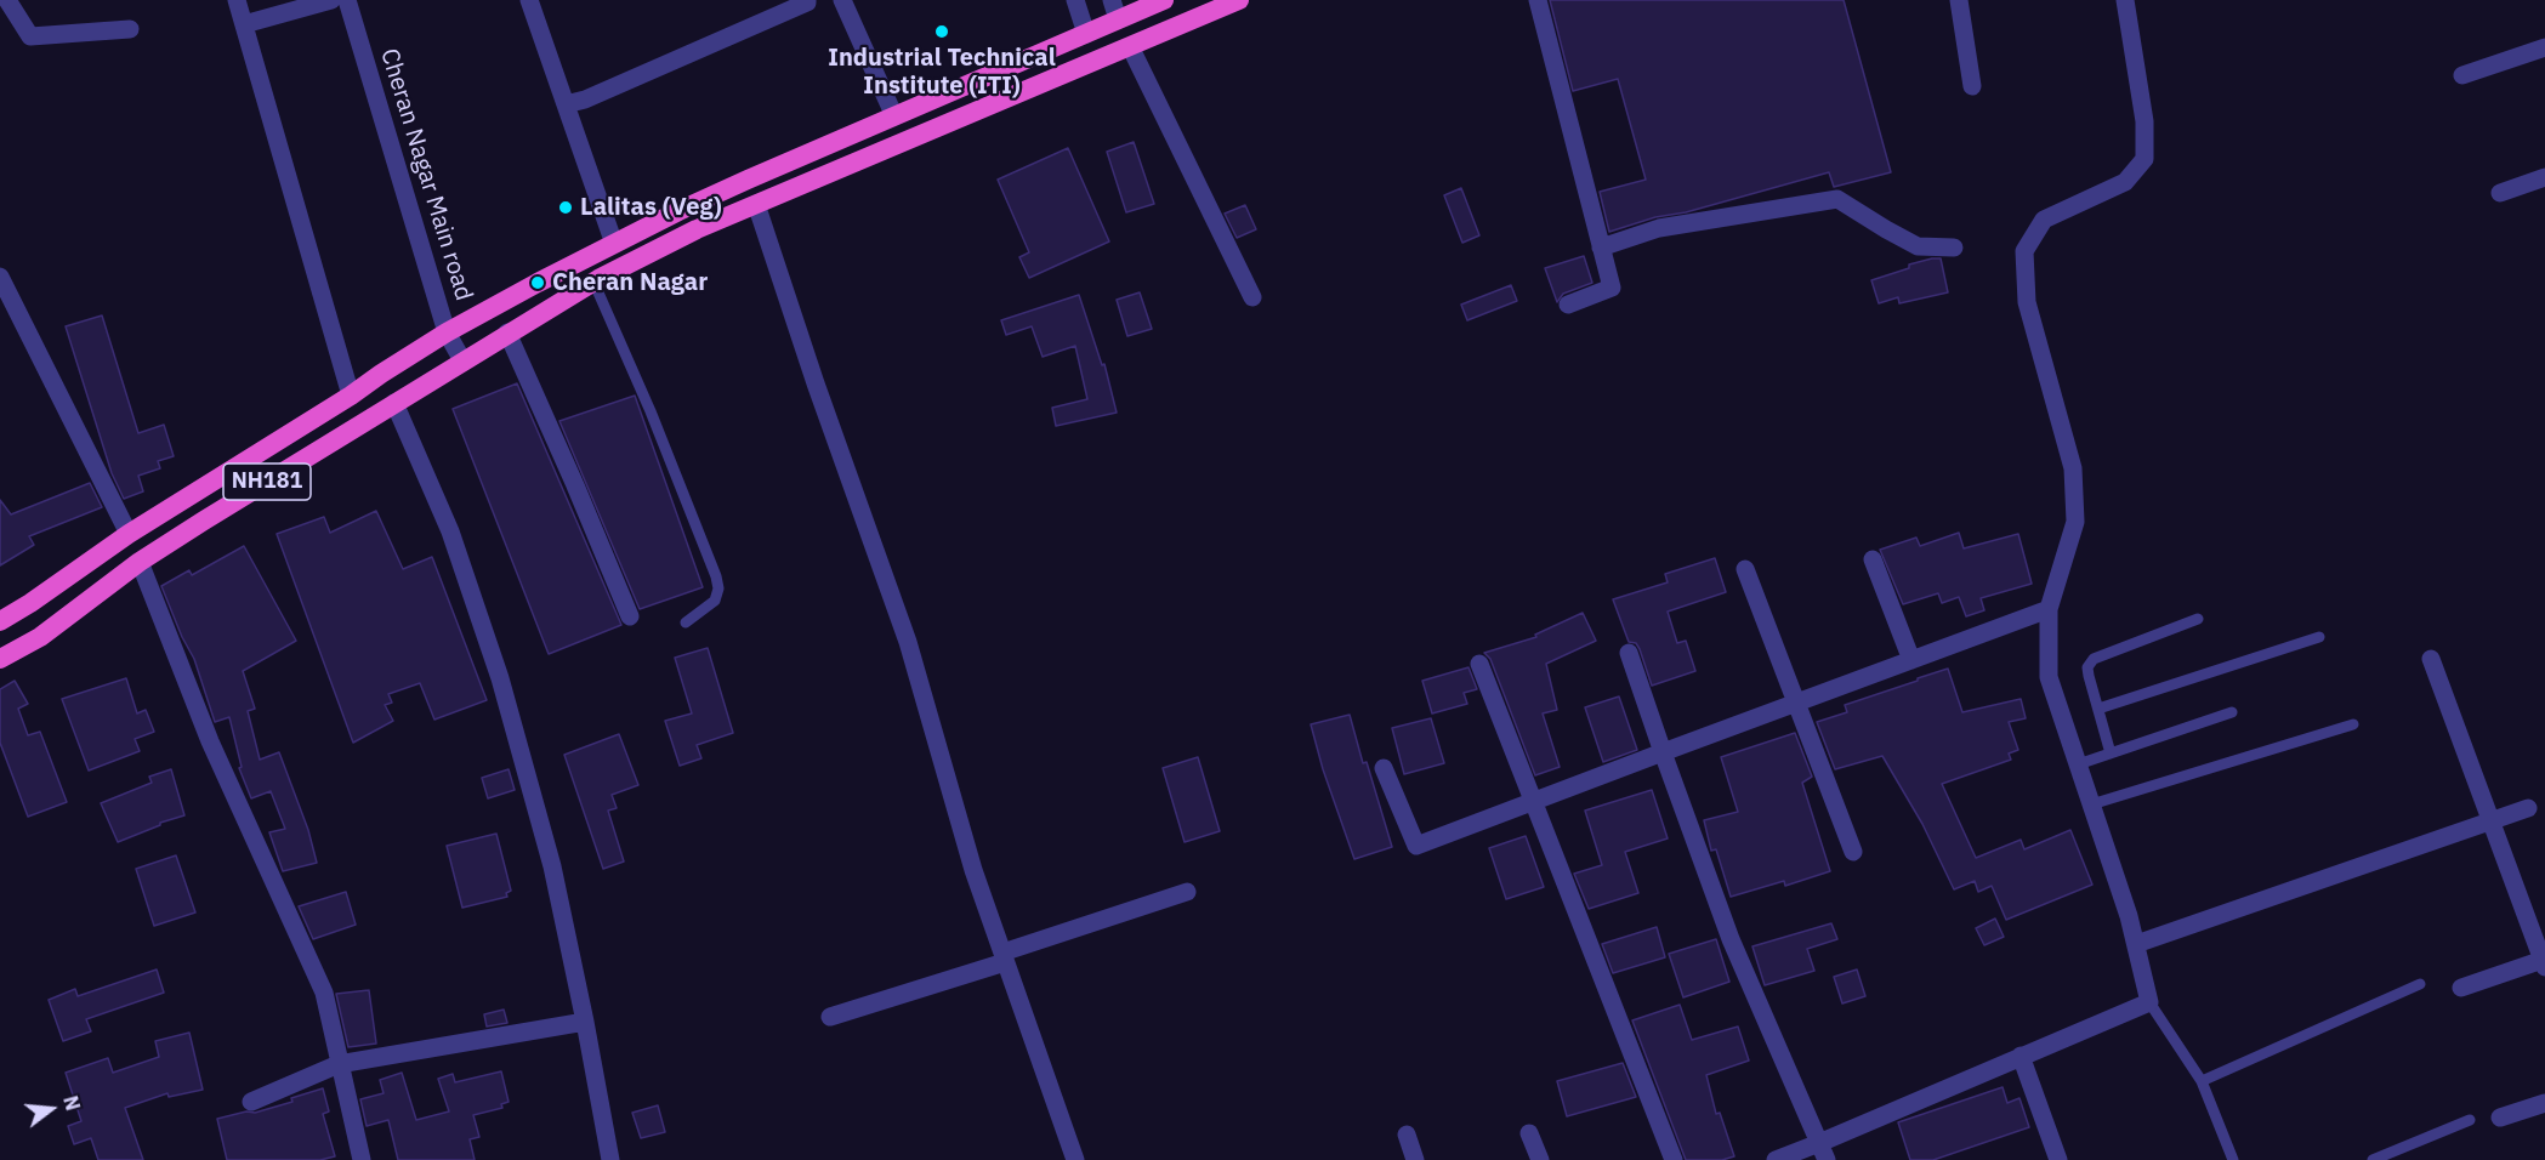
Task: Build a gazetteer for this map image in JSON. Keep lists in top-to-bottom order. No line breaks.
{"streets":{"highway":["NH181"],"street":["Cheran Nagar Main road"]},"crossings":[["Cheran Nagar Main road","NH181"]],"places":["Industrial Technical Institute (ITI)","Lalitas (Veg)","Cheran Nagar"],"north":"right"}
